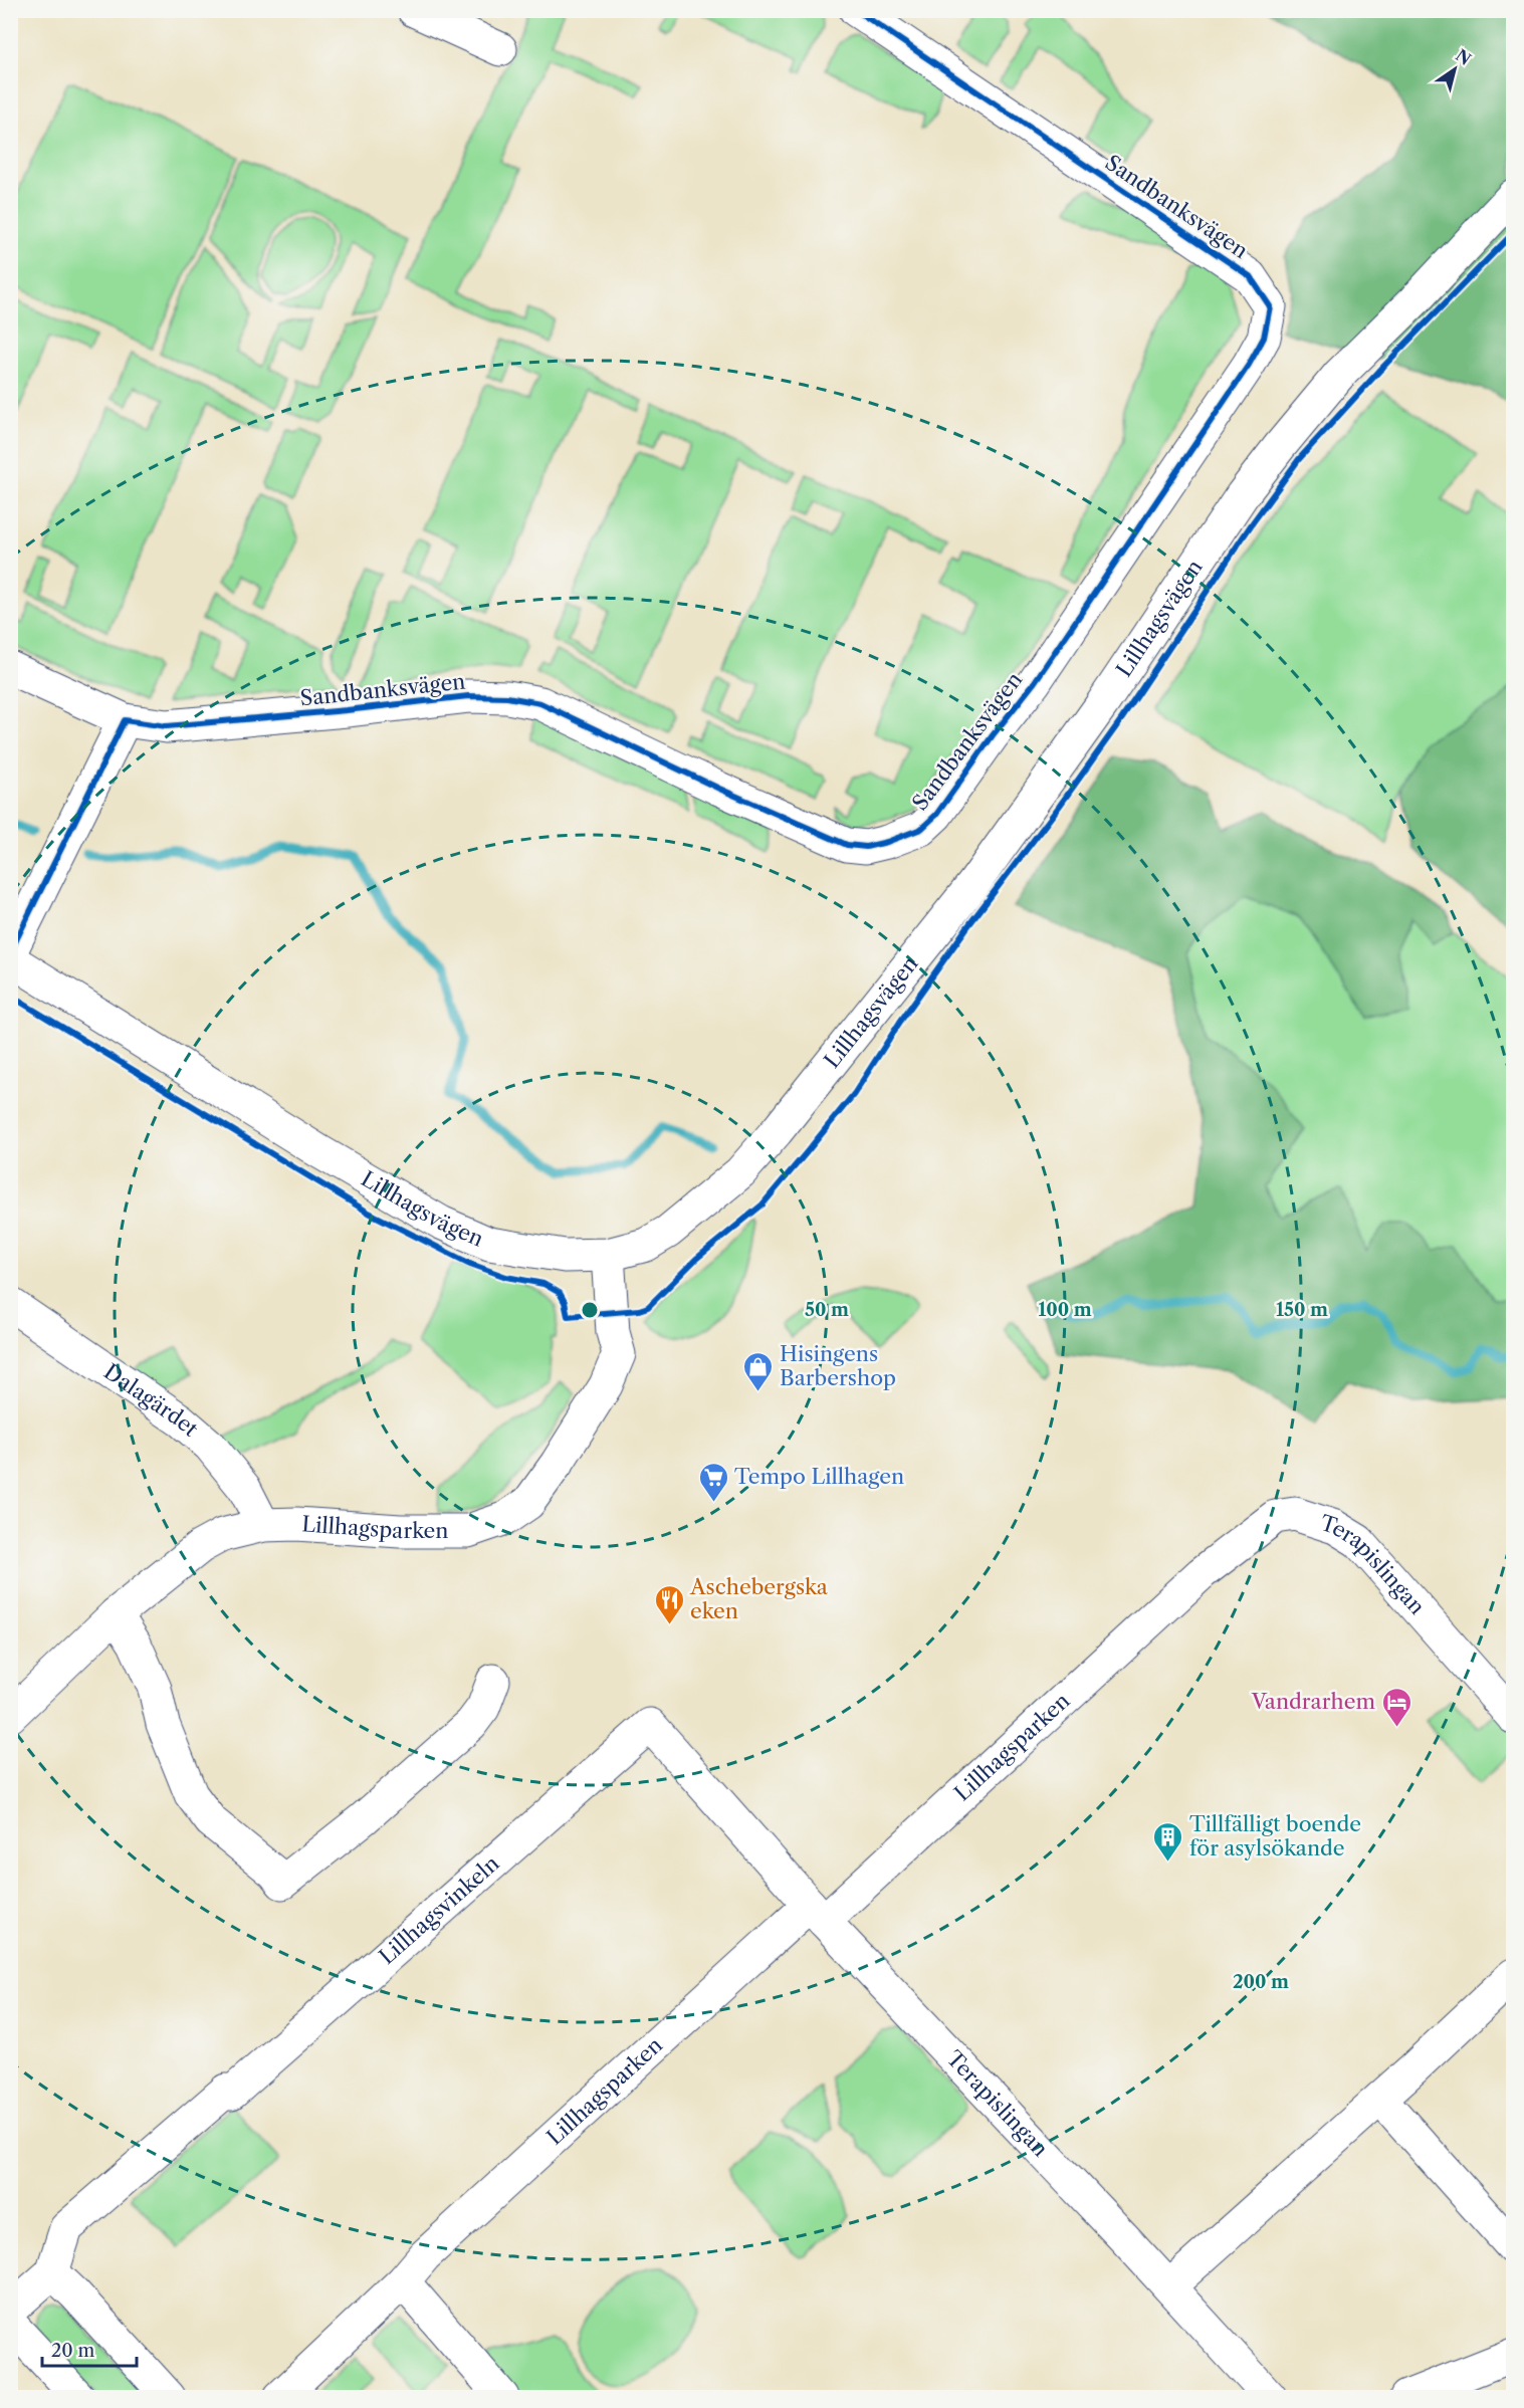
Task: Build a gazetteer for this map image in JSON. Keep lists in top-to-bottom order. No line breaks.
{"streets":{"street":["Sandbanksvägen","Lillhagsvägen","Dalagärdet","Lillhagsparken","Terapislingan","Lillhagsvinkeln"]},"crossings":[["Lillhagsvägen","Lillhagsparken"],["Dalagärdet","Lillhagsparken"],["Lillhagsparken","Terapislingan"],["Lillhagsparken","Lillhagsvinkeln"],["Terapislingan","Lillhagsvinkeln"]],"places":{"shop":["Hisingens Barbershop"],"supermarket":["Tempo Lillhagen"],"restaurant":["Aschebergska eken"],"hotel":["Vandrarhem"],"building":["Tillfälligt boende för asylsökande"]},"scale_bar":"20 m","north":"top right","rings":["50 m","100 m","150 m","200 m"]}
